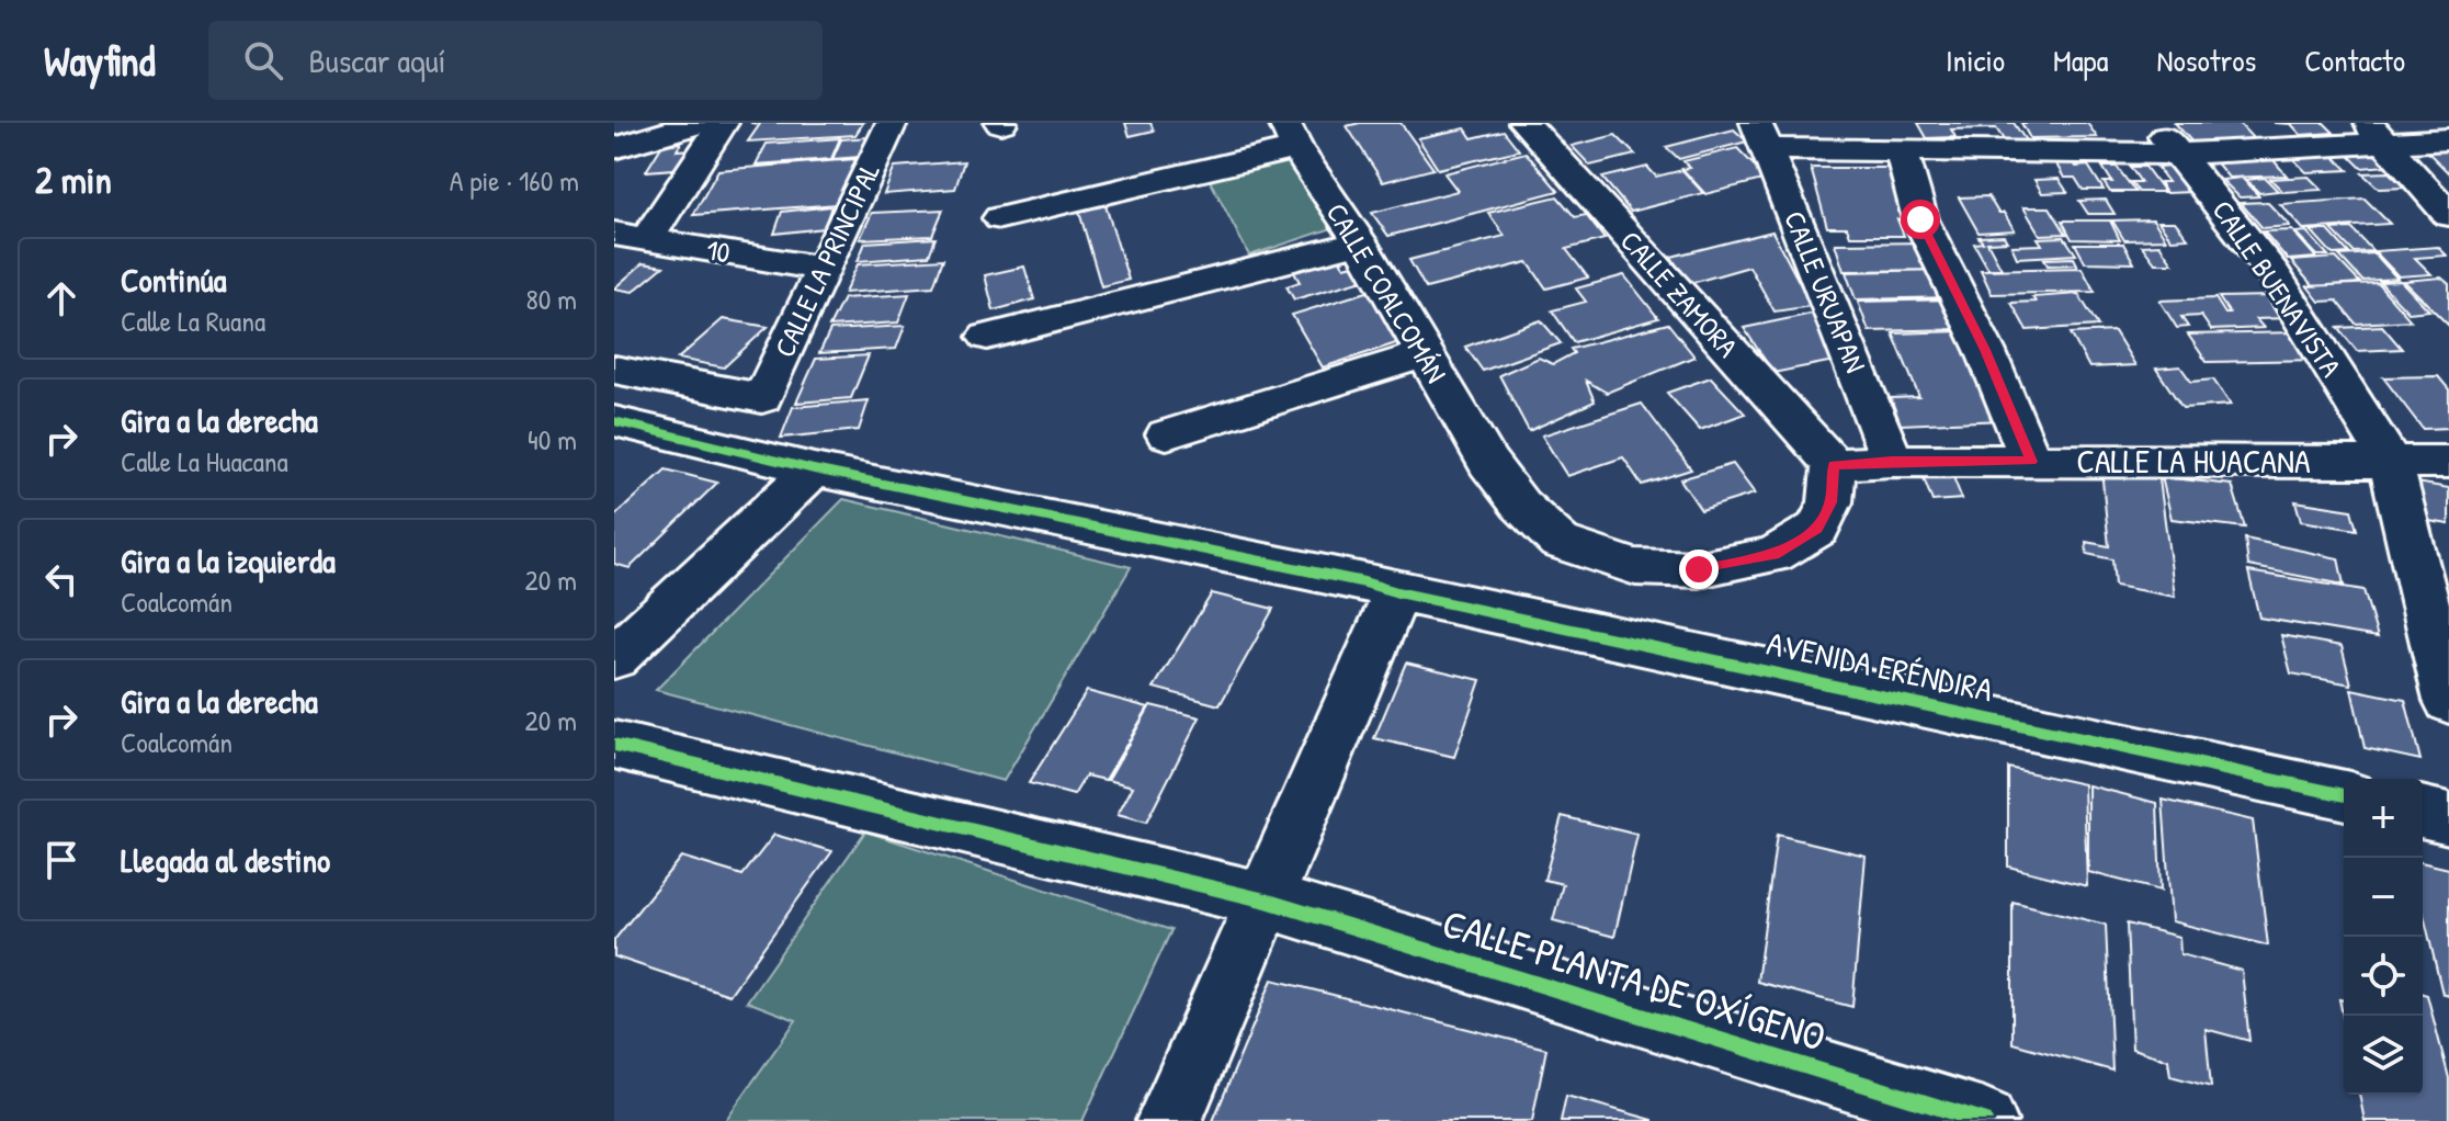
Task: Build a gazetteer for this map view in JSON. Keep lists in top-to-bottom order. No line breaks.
{"streets":{"street":["10","CALLE LA PRINCIPAL","CALLE BUENAVISTA","CALLE URUAPAN","CALLE COALCOMÁN","CALLE ZAMORA","CALLE LA HUACANA","AVENIDA ERÉNDIRA","CALLE PLANTA DE OXÍGENO"]},"crossings":[["10","CALLE LA PRINCIPAL"],["CALLE BUENAVISTA","CALLE LA HUACANA"],["CALLE URUAPAN","CALLE LA HUACANA"],["CALLE COALCOMÁN","CALLE ZAMORA"],["CALLE COALCOMÁN","CALLE LA HUACANA"],["CALLE ZAMORA","CALLE LA HUACANA"]],"page":{"header":"Wayfind","search":"Buscar aquí","nav":["Inicio","Mapa","Nosotros","Contacto"],"heading":["2 min","A pie · 160 m"],"list":[["Continúa","Calle La Ruana","80 m"],["Gira a la derecha","Calle La Huacana","40 m"],["Gira a la izquierda","Coalcomán","20 m"],["Gira a la derecha","Coalcomán","20 m"],"Llegada al destino"],"map_buttons":["+","−"]}}
